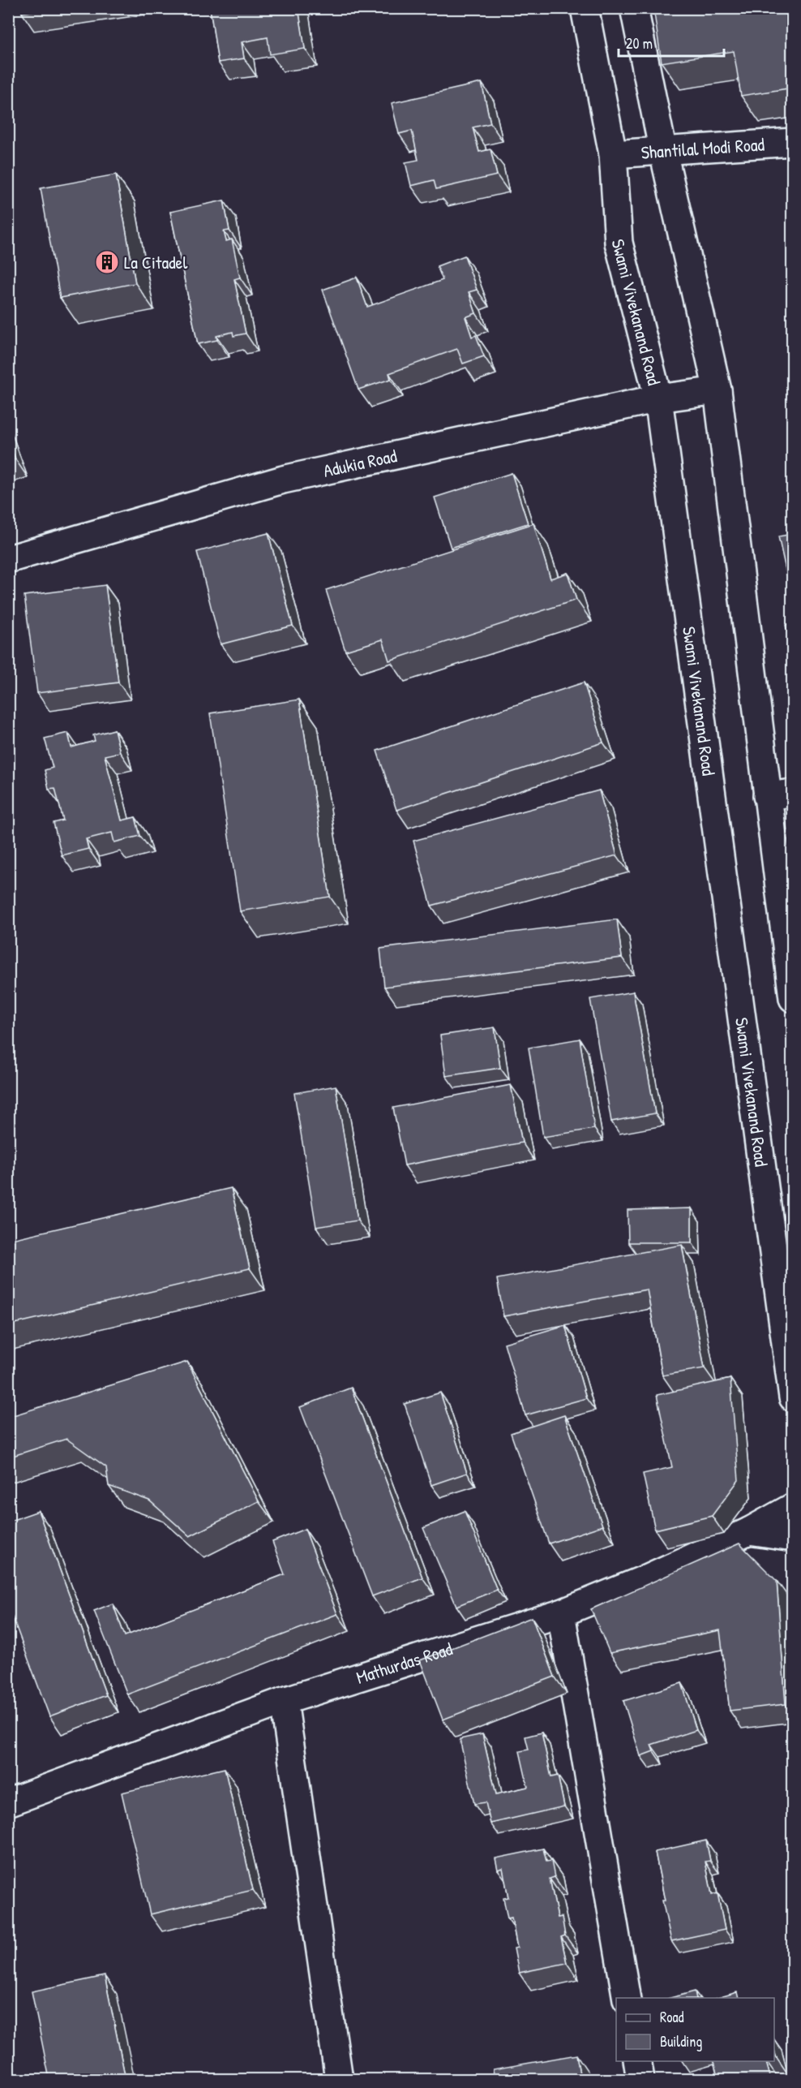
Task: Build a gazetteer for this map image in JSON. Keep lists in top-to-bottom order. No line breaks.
{"streets":{"street":["Shantilal Modi Road","Swami Vivekanand Road","Adukia Road","Mathurdas Road"]},"crossings":[["Shantilal Modi Road","Swami Vivekanand Road"],["Swami Vivekanand Road","Adukia Road"]],"places":{"building":["La Citadel"]},"legend":["Road","Building"],"scale_bar":"20 m"}
